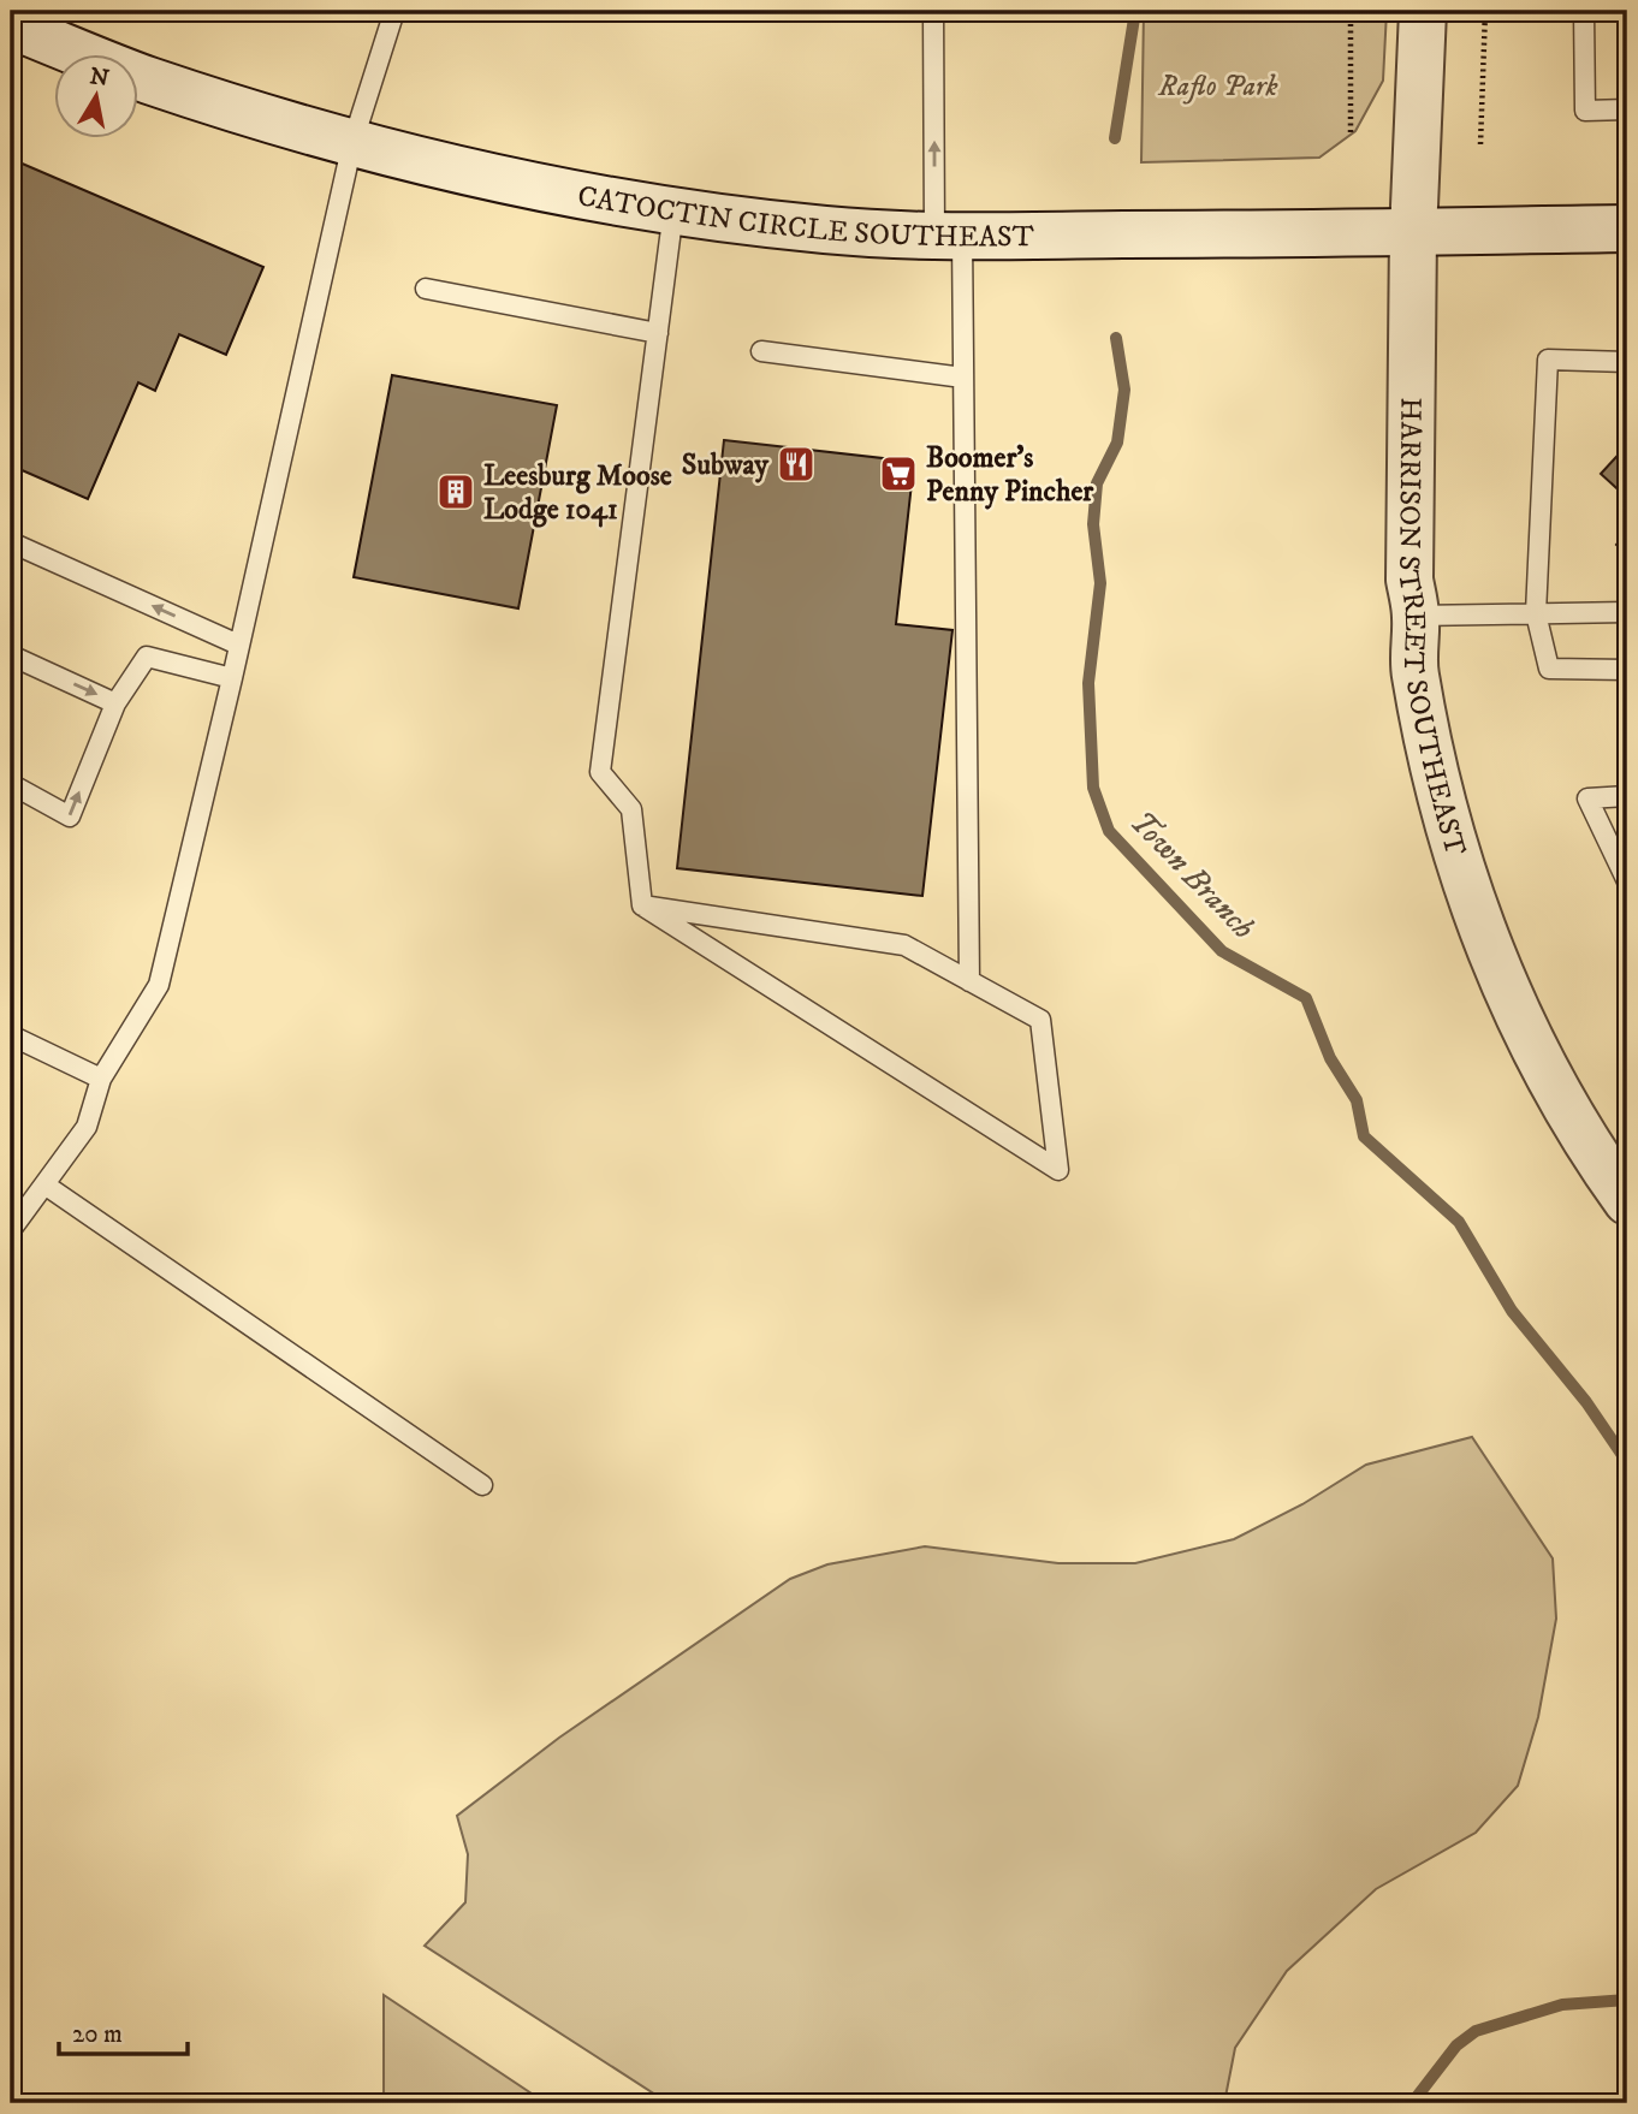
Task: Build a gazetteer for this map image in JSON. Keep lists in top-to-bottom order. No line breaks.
{"streets":{"main road":["CATOCTIN CIRCLE SOUTHEAST","HARRISON STREET SOUTHEAST"]},"crossings":[["CATOCTIN CIRCLE SOUTHEAST","HARRISON STREET SOUTHEAST"]],"water":["Town Branch"],"parks":["Raflo Park"],"places":{"restaurant":["Subway"],"supermarket":["Boomer's Penny Pincher"],"building":["Leesburg Moose Lodge 1041"]},"scale_bar":"20 m","north":"top"}
